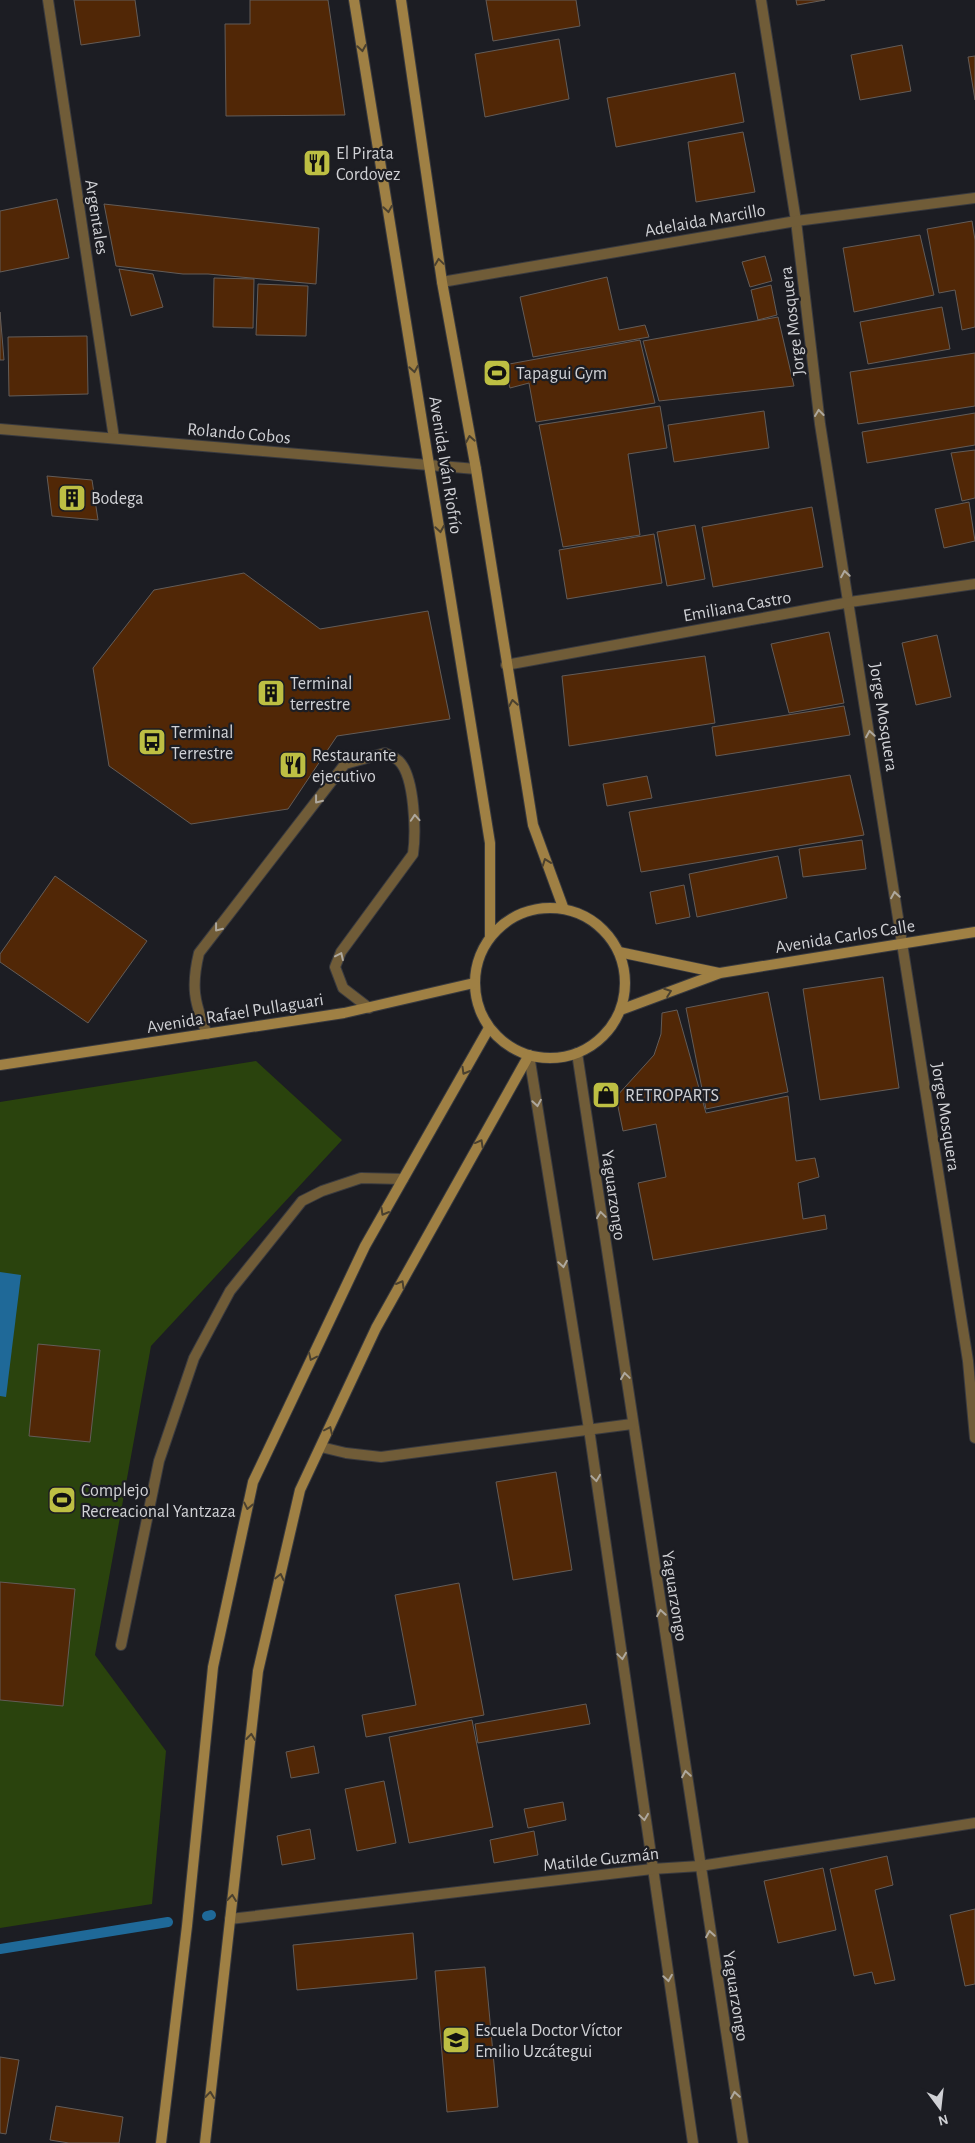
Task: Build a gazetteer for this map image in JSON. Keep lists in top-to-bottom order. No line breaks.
{"streets":{"main road":["Avenida Iván Riofrío","Avenida Carlos Calle","Avenida Rafael Pullaguari"],"street":["Argentales","Adelaida Marcillo","Jorge Mosquera","Rolando Cobos","Emiliana Castro","Yaguarzongo","Matilde Guzmán"]},"crossings":[["Argentales","Rolando Cobos"],["Adelaida Marcillo","Jorge Mosquera"],["Adelaida Marcillo","Avenida Iván Riofrío"],["Jorge Mosquera","Emiliana Castro"],["Jorge Mosquera","Avenida Carlos Calle"],["Rolando Cobos","Avenida Iván Riofrío"],["Avenida Iván Riofrío","Emiliana Castro"],["Avenida Iván Riofrío","Avenida Carlos Calle"],["Avenida Iván Riofrío","Avenida Rafael Pullaguari"],["Avenida Iván Riofrío","Yaguarzongo"],["Avenida Carlos Calle","Avenida Rafael Pullaguari"],["Avenida Carlos Calle","Yaguarzongo"],["Avenida Rafael Pullaguari","Yaguarzongo"],["Yaguarzongo","Matilde Guzmán"]],"one_way":["Jorge Mosquera"],"places":{"restaurant":["El Pirata Cordovez","Restaurante ejecutivo"],"sports":["Tapagui Gym","Complejo Recreacional Yantzaza"],"building":["Bodega","Terminal terrestre"],"bus stop":["Terminal Terrestre"],"shop":["RETROPARTS"],"school or university":["Escuela Doctor Víctor Emilio Uzcátegui"]},"north":"bottom"}
